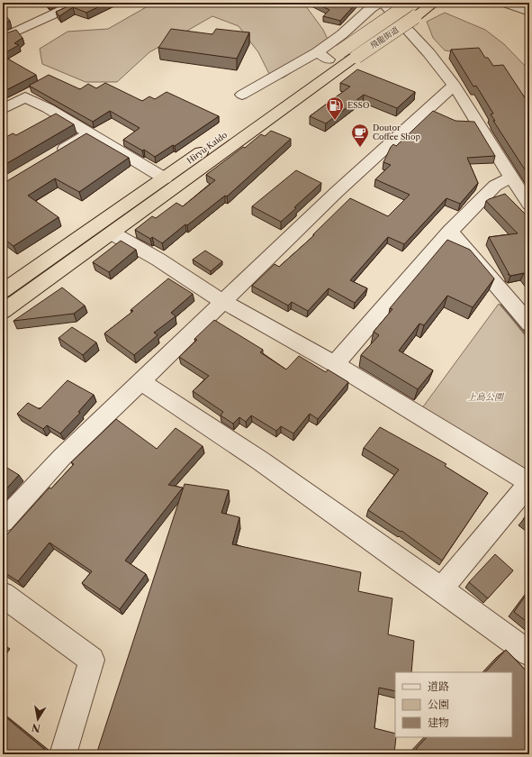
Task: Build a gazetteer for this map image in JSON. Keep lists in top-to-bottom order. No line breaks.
{"streets":{"highway":["飛龍街道","Hiryu Kaido"]},"crossings":[["飛龍街道","Hiryu Kaido"]],"parks":["上島公園"],"places":{"fuel station":["ESSO"],"cafe":["Doutor Coffee Shop"]},"legend":["道路","公園","建物"],"north":"bottom"}
